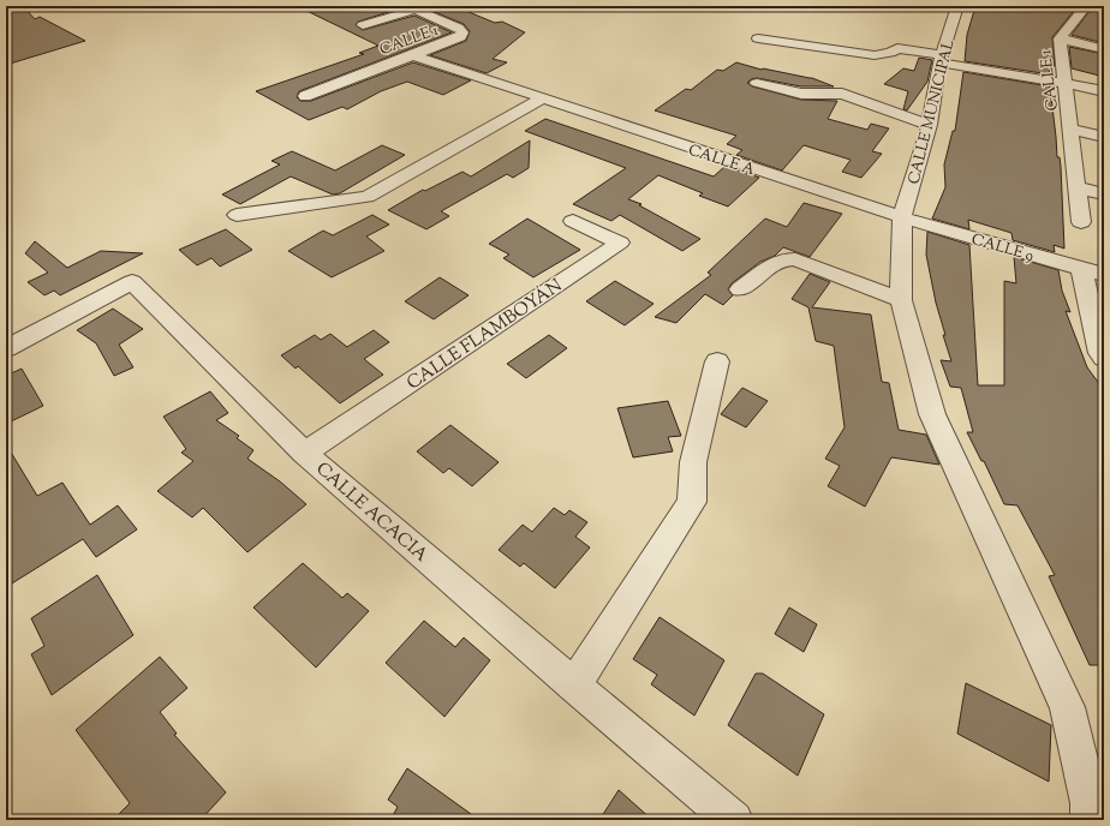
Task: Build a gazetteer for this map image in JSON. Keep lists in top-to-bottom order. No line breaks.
{"streets":{"street":["CALLE 1","CALLE MUNICIPAL","CALLE A","CALLE 9","CALLE FLAMBOYÁN","CALLE ACACIA"]},"crossings":[["CALLE 1","CALLE A"],["CALLE MUNICIPAL","CALLE A"],["CALLE MUNICIPAL","CALLE 9"],["CALLE A","CALLE 9"],["CALLE FLAMBOYÁN","CALLE ACACIA"]]}
